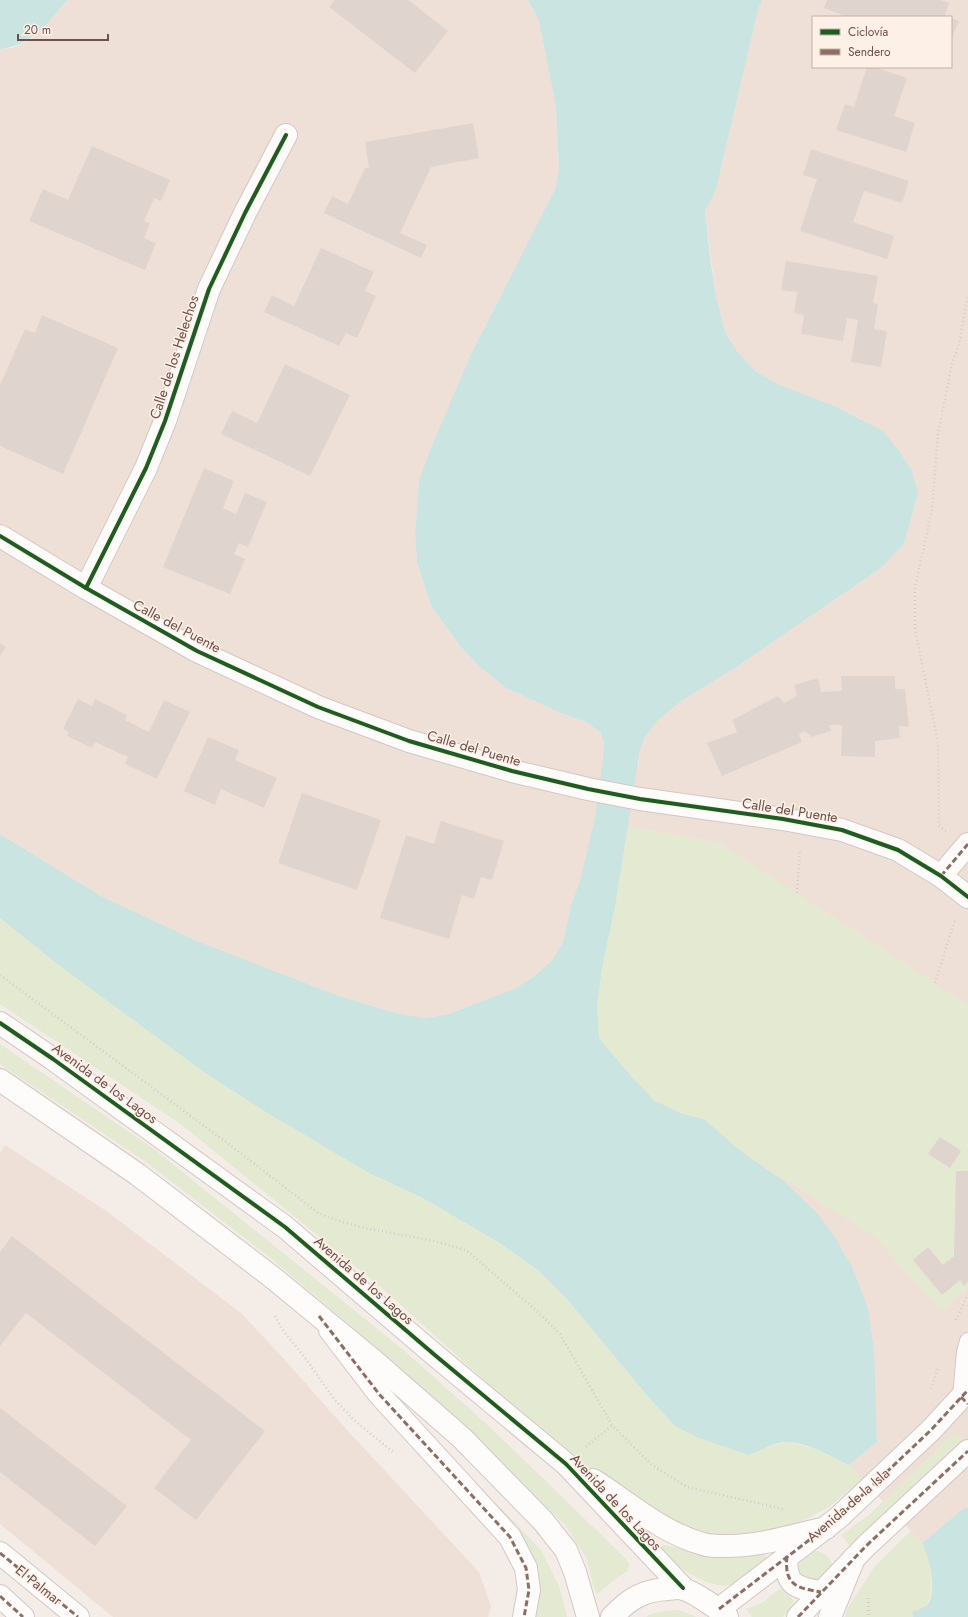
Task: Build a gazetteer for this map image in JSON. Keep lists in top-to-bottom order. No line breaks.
{"streets":{"street":["Calle de los Helechos","Calle del Puente","Avenida de los Lagos","Avenida de la Isla","El Palmar"]},"crossings":[["Calle de los Helechos","Calle del Puente"],["Avenida de los Lagos","Avenida de la Isla"]],"legend":["Ciclovía","Sendero"],"scale_bar":"20 m"}
